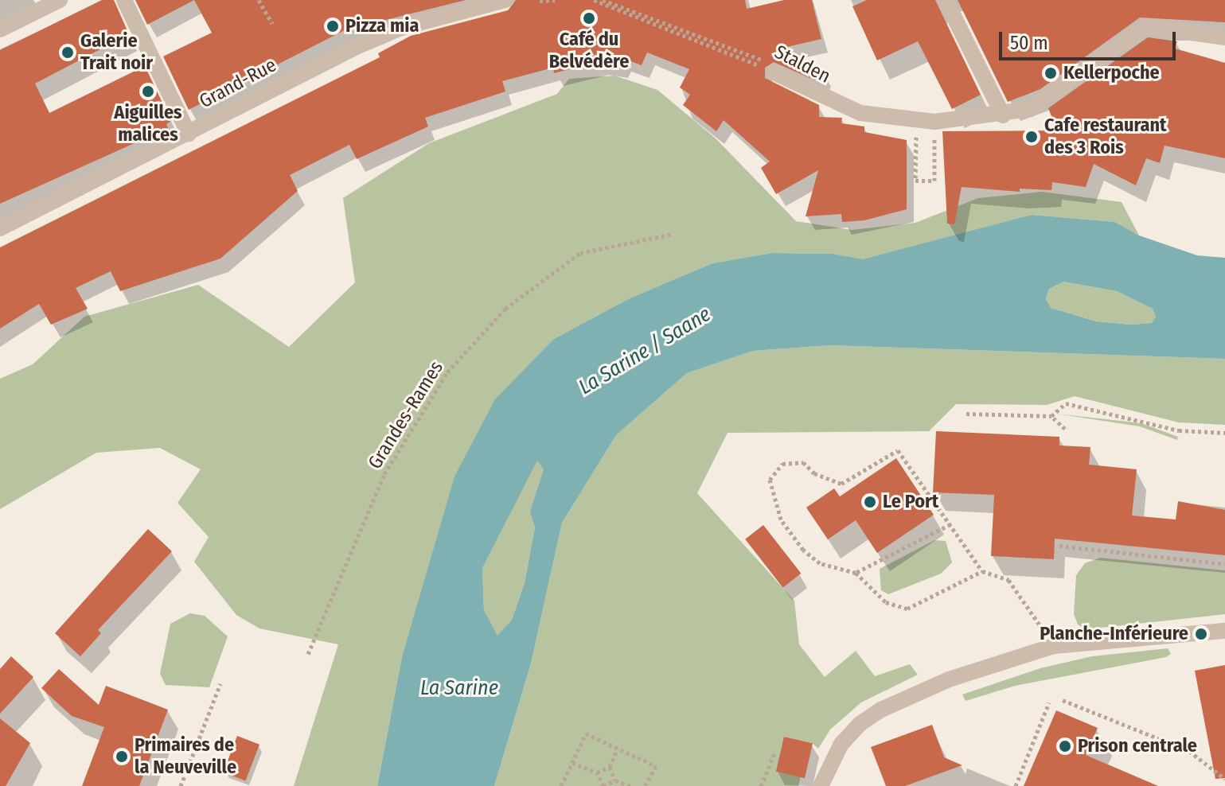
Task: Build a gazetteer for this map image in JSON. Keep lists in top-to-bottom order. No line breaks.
{"streets":{"street":["Stalden","Grand-Rue"],"path":["Grandes-Rames"]},"water":["La Sarine / Saane","La Sarine"],"places":["Café du Belvédère","Pizza mia","Galerie Trait noir","Kellerpoche","Aiguilles malices","Cafe restaurant des 3 Rois","Le Port","Planche-Inférieure","Prison centrale","Primaires de la Neuveville"],"scale_bar":"50 m"}
